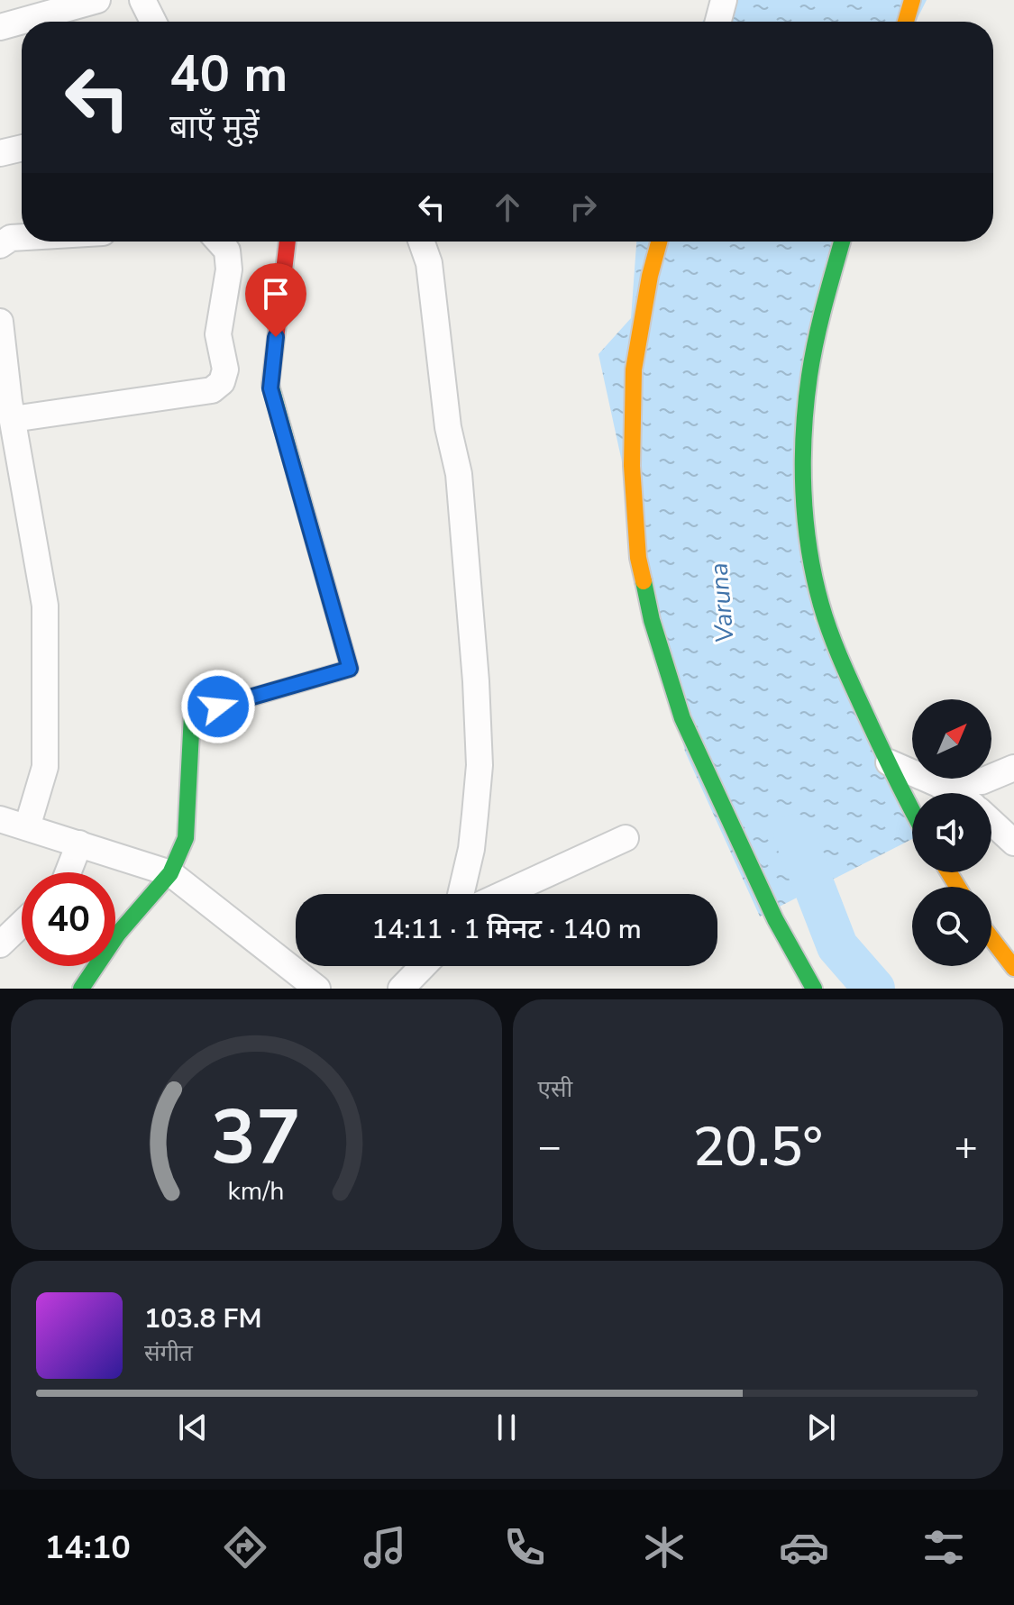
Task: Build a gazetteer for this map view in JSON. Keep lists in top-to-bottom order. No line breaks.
{"water":["Varuna"],"north":"top right","page":{"turn":["40 m","बाएँ मुड़ें"],"limit":"40","trip":"14:11 · 1 मिनट · 140 m","tile":"एसी","heat":["−","20.5°","+"],"song":["103.8 FM","संगीत"],"tabs":"14:10","gauge":["37","km/h"]}}
